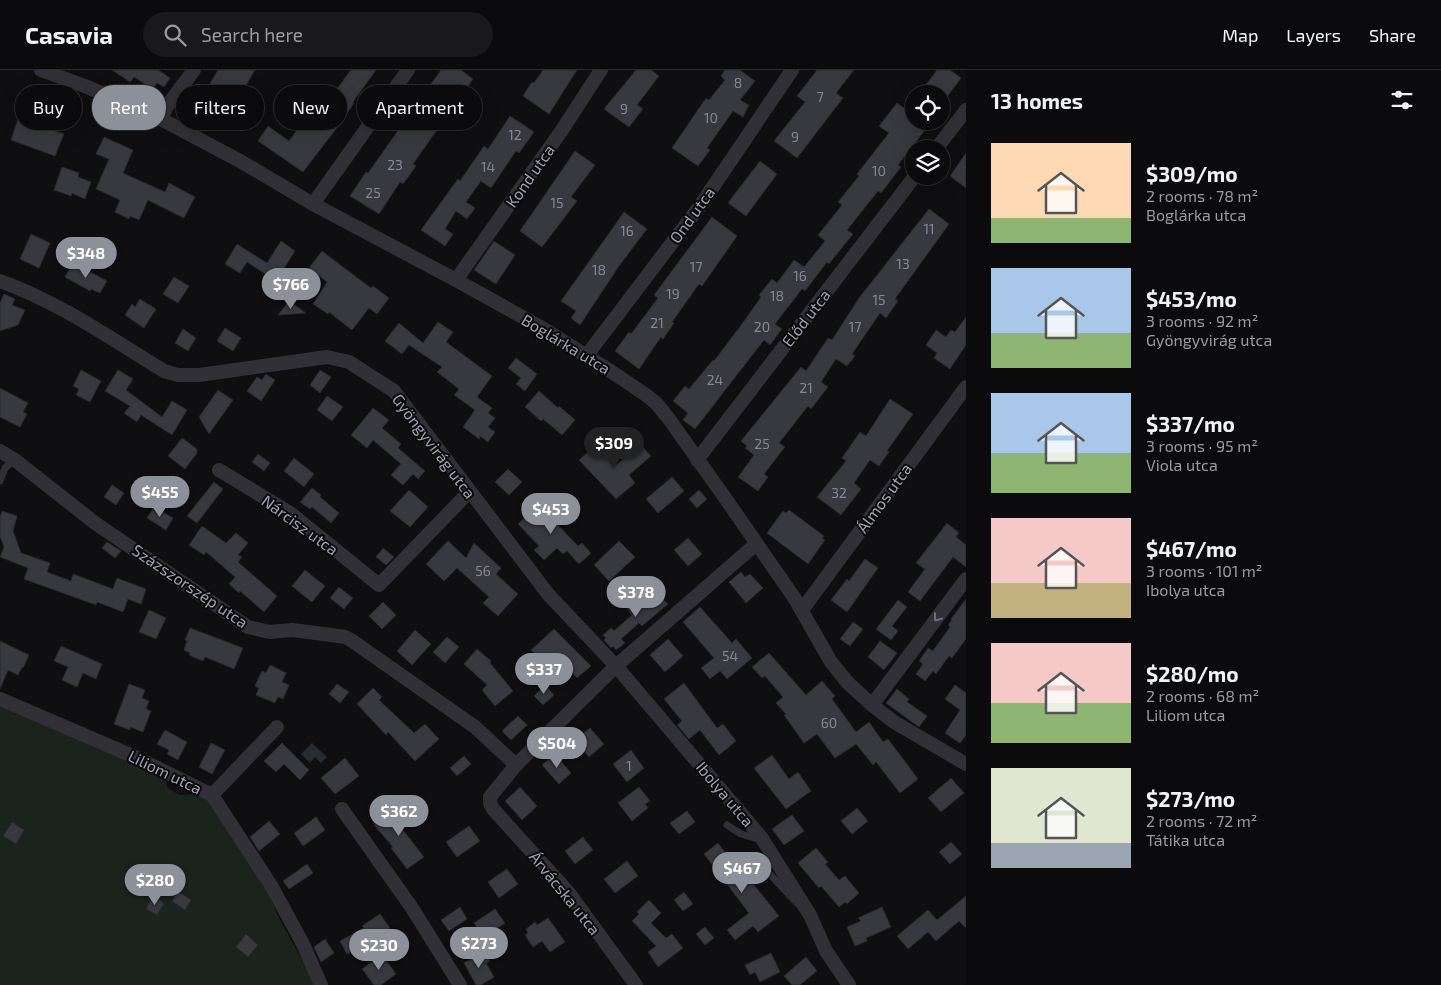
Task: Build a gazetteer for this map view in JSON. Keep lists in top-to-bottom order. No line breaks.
{"streets":{"street":["Kond utca","Ond utca","Előd utca","Boglárka utca","Gyöngyvirág utca","Álmos utca","Nárcisz utca","Százszorszép utca","Liliom utca","Ibolya utca","Árvácska utca"]},"crossings":[["Kond utca","Boglárka utca"],["Ond utca","Boglárka utca"],["Előd utca","Boglárka utca"],["Boglárka utca","Álmos utca"],["Gyöngyvirág utca","Nárcisz utca"],["Gyöngyvirág utca","Ibolya utca"],["Százszorszép utca","Árvácska utca"]],"house_numbers":["8","7","9","10","12","9","23","14","10","25","15","11","16","13","17","18","16","19","18","15","21","20","17","24","21","25","32","56","54","60","1"],"page":{"header":"Casavia","search":"Search here","nav":["Map","Layers","Share"],"heading":"13 homes","chip":["Buy","Rent","Filters","New","Apartment"],"list":[{"name":"$309/mo","note":"2 rooms · 78 m² · Boglárka utca"},{"name":"$453/mo","note":"3 rooms · 92 m² · Gyöngyvirág utca"},{"name":"$337/mo","note":"3 rooms · 95 m² · Viola utca"},{"name":"$467/mo","note":"3 rooms · 101 m² · Ibolya utca"},{"name":"$280/mo","note":"2 rooms · 68 m² · Liliom utca"},{"name":"$273/mo","note":"2 rooms · 72 m² · Tátika utca"}],"price":["$348","$766","$309","$455","$453","$378","$337","$504","$362","$467","$280","$273","$230"]}}
